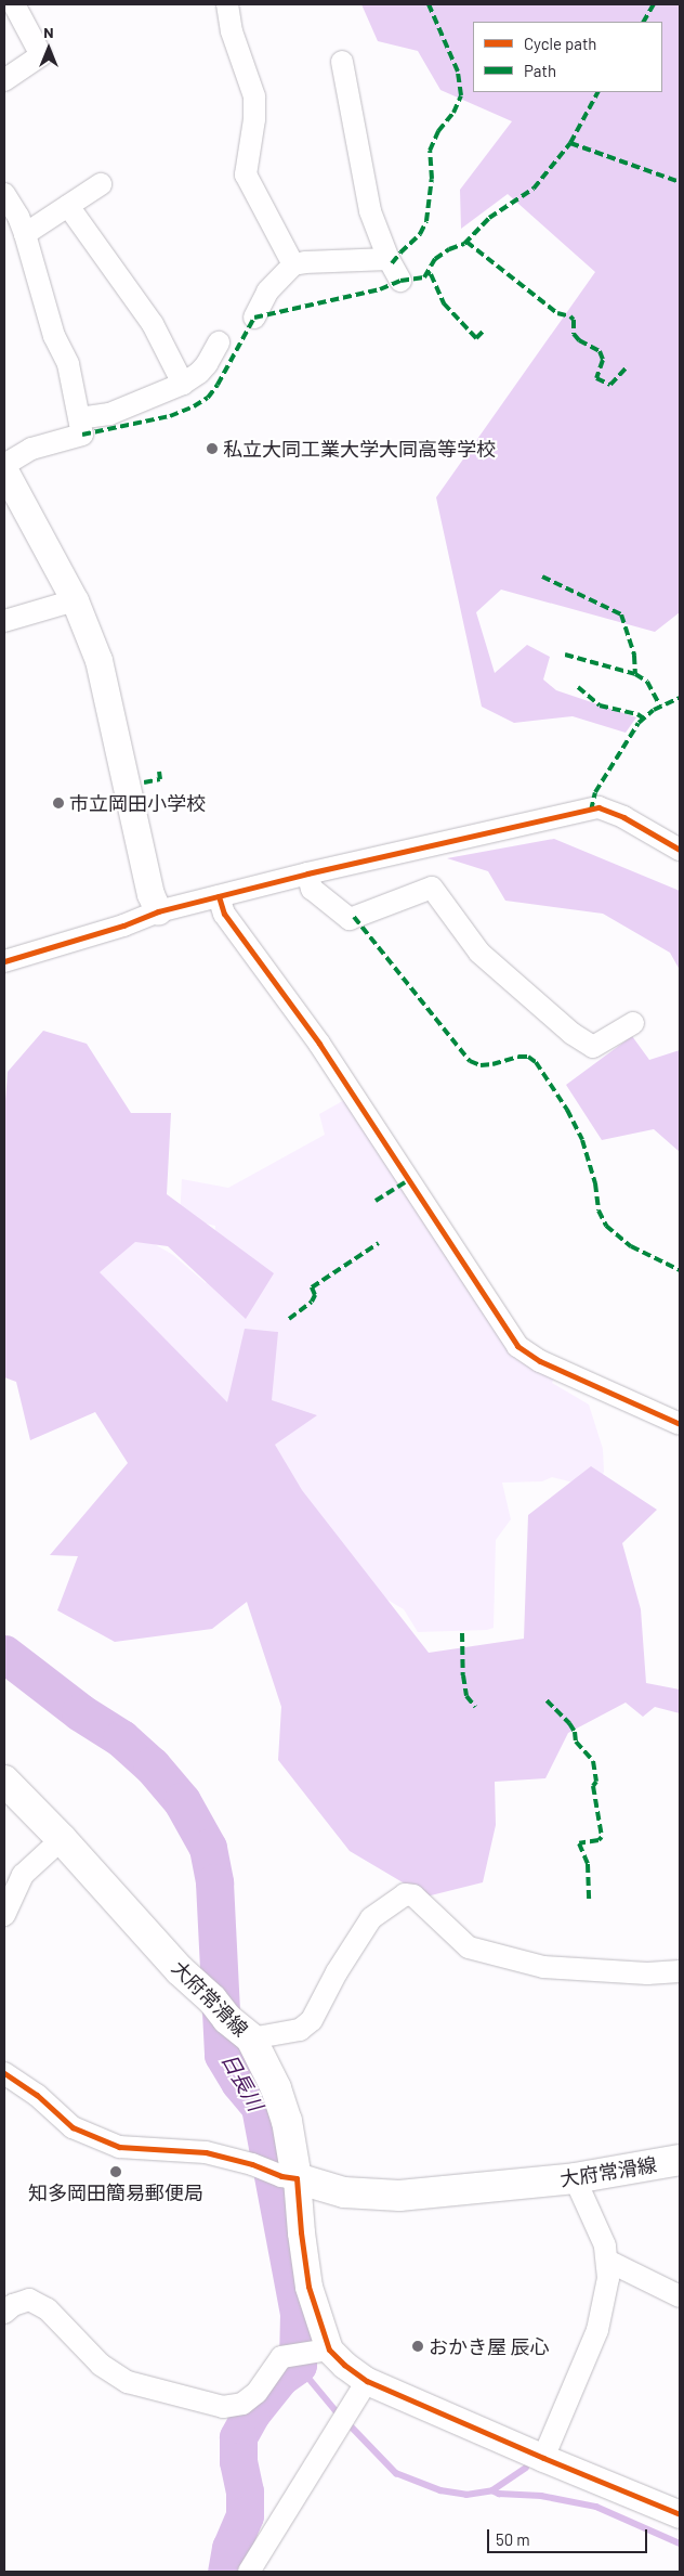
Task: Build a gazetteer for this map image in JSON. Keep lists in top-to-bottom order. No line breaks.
{"streets":{"main road":["大府常滑線"]},"water":["日長川"],"places":["私立大同工業大学大同高等学校","市立岡田小学校","知多岡田簡易郵便局","おかき屋 辰心"],"legend":["Cycle path","Path"],"scale_bar":"50 m","north":"top"}
